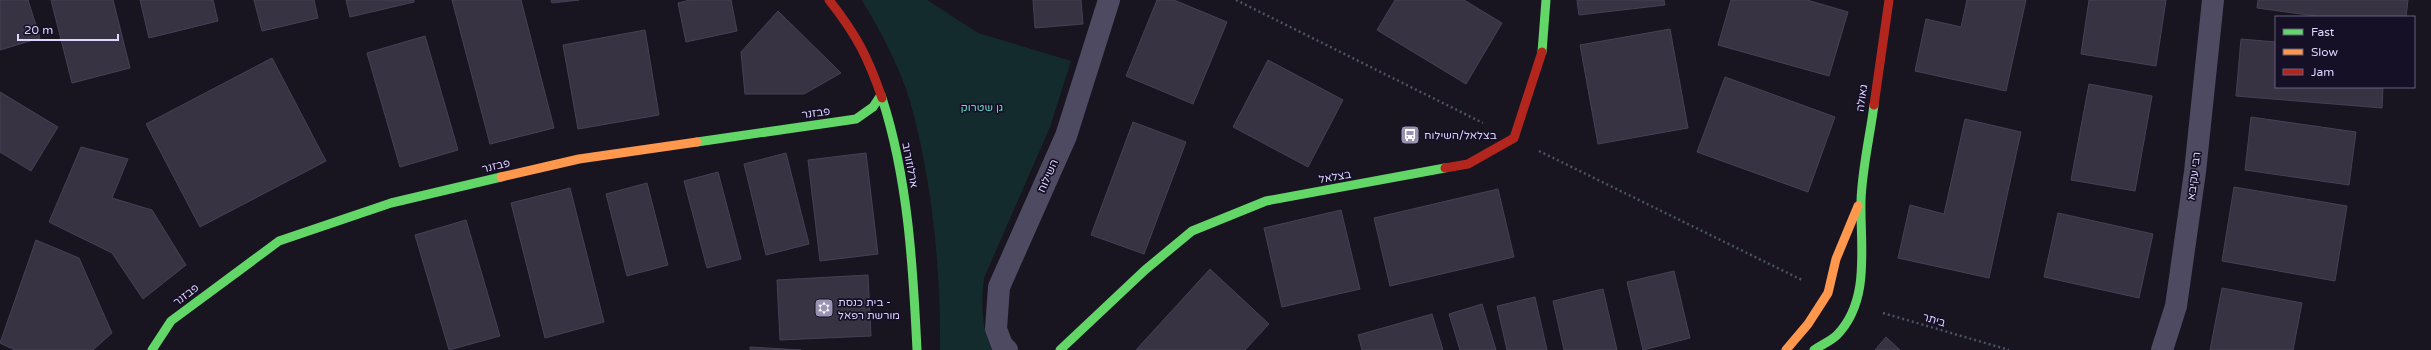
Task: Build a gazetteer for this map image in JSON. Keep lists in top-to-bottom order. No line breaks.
{"streets":{"street":["גאולה","פבזנר","ארלוזורוב","השילוח","רבי עקיבא","בצלאל"],"path":["ביתר"]},"crossings":[["גאולה","ביתר"],["פבזנר","ארלוזורוב"]],"parks":["גן שטרוק"],"places":{"bus stop":["בצלאל/השילוח"],"synagogue":["בית כנסת - מורשת רפאל"]},"legend":["Fast","Slow","Jam"],"scale_bar":"20 m"}
